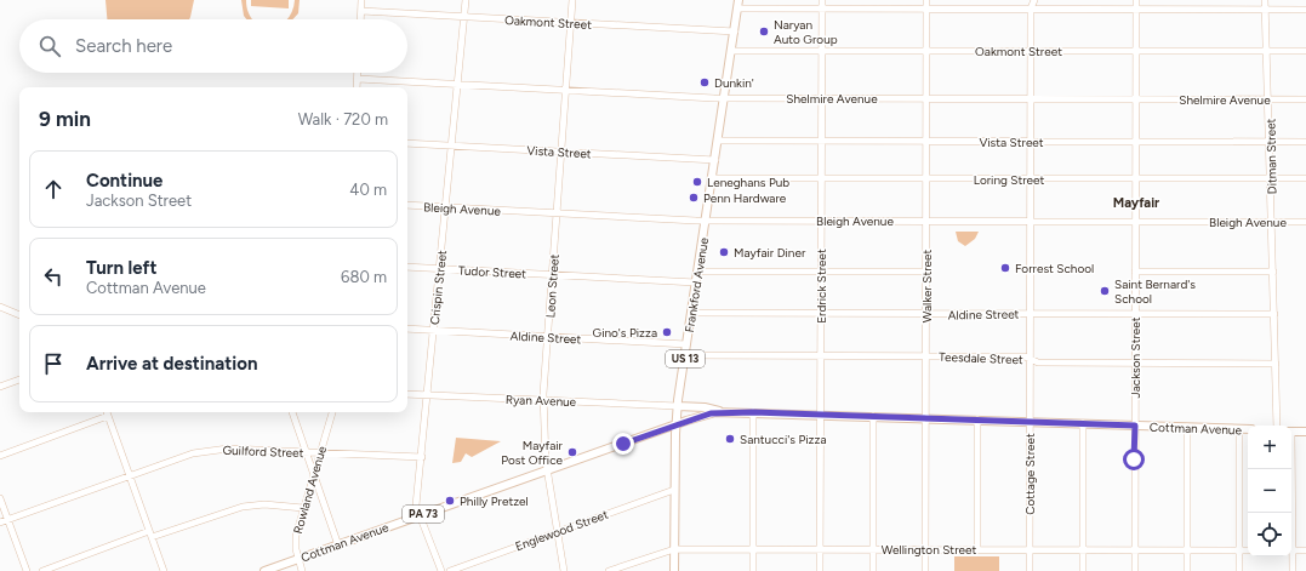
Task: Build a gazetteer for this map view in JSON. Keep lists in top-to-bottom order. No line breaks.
{"streets":{"main road":["Frankford Avenue","US 13","Cottman Avenue","PA 73"],"street":["Oakmont Street","Shelmire Avenue","Vista Street","Ditman Street","Loring Street","Bleigh Avenue","Tudor Street","Leon Street","Erdrick Street","Walker Street","Crispin Street","Aldine Street","Teesdale Street","Jackson Street","Ryan Avenue","Guilford Street","Cottage Street","Rowland Avenue","Englewood Street","Wellington Street"]},"crossings":[["Oakmont Street","Ditman Street"],["Oakmont Street","Frankford Avenue"],["Oakmont Street","Leon Street"],["Oakmont Street","Erdrick Street"],["Oakmont Street","Walker Street"],["Oakmont Street","Crispin Street"],["Oakmont Street","Jackson Street"],["Oakmont Street","Cottage Street"],["Shelmire Avenue","Ditman Street"],["Shelmire Avenue","Frankford Avenue"],["Shelmire Avenue","Leon Street"],["Shelmire Avenue","Erdrick Street"],["Shelmire Avenue","Walker Street"],["Shelmire Avenue","Crispin Street"],["Shelmire Avenue","Jackson Street"],["Shelmire Avenue","Cottage Street"],["Vista Street","Ditman Street"],["Vista Street","Frankford Avenue"],["Vista Street","Leon Street"],["Vista Street","Erdrick Street"],["Vista Street","Walker Street"],["Vista Street","Crispin Street"],["Vista Street","Jackson Street"],["Vista Street","Cottage Street"],["Ditman Street","Loring Street"],["Ditman Street","Bleigh Avenue"],["Ditman Street","Aldine Street"],["Ditman Street","Teesdale Street"],["Loring Street","Frankford Avenue"],["Loring Street","Erdrick Street"],["Loring Street","Walker Street"],["Loring Street","Jackson Street"],["Loring Street","Cottage Street"],["Bleigh Avenue","Frankford Avenue"],["Bleigh Avenue","Leon Street"],["Bleigh Avenue","Erdrick Street"],["Bleigh Avenue","Walker Street"],["Bleigh Avenue","Crispin Street"],["Bleigh Avenue","Jackson Street"],["Bleigh Avenue","Cottage Street"],["Tudor Street","Frankford Avenue"],["Tudor Street","Leon Street"],["Tudor Street","Crispin Street"],["Frankford Avenue","Aldine Street"],["Frankford Avenue","Teesdale Street"],["Frankford Avenue","Ryan Avenue"],["Frankford Avenue","Cottman Avenue"],["Frankford Avenue","Englewood Street"],["Frankford Avenue","Wellington Street"],["Leon Street","Aldine Street"],["Leon Street","Ryan Avenue"],["Leon Street","Cottman Avenue"],["Leon Street","Englewood Street"],["Erdrick Street","Aldine Street"],["Erdrick Street","Teesdale Street"],["Erdrick Street","Cottman Avenue"],["Erdrick Street","Wellington Street"],["Walker Street","Aldine Street"],["Walker Street","Teesdale Street"],["Walker Street","Cottman Avenue"],["Walker Street","Wellington Street"],["Crispin Street","Aldine Street"],["Crispin Street","Ryan Avenue"],["Crispin Street","Cottman Avenue"],["Crispin Street","Guilford Street"],["Aldine Street","Jackson Street"],["Aldine Street","Cottage Street"],["Teesdale Street","Jackson Street"],["Teesdale Street","Cottage Street"],["Jackson Street","Cottman Avenue"],["Jackson Street","Wellington Street"],["Cottman Avenue","Cottage Street"],["Cottman Avenue","Rowland Avenue"],["Guilford Street","Rowland Avenue"],["Cottage Street","Wellington Street"]],"districts":["Mayfair"],"places":["Naryan Auto Group","Dunkin'","Leneghans Pub","Penn Hardware","Mayfair Diner","Forrest School","Saint Bernard's School","Gino's Pizza","Santucci's Pizza","Mayfair Post Office","Philly Pretzel"],"page":{"search":"Search here","heading":["9 min","Walk · 720 m"],"list":[["Continue","Jackson Street","40 m"],["Turn left","Cottman Avenue","680 m"],"Arrive at destination"],"map_buttons":["+","−"]}}
